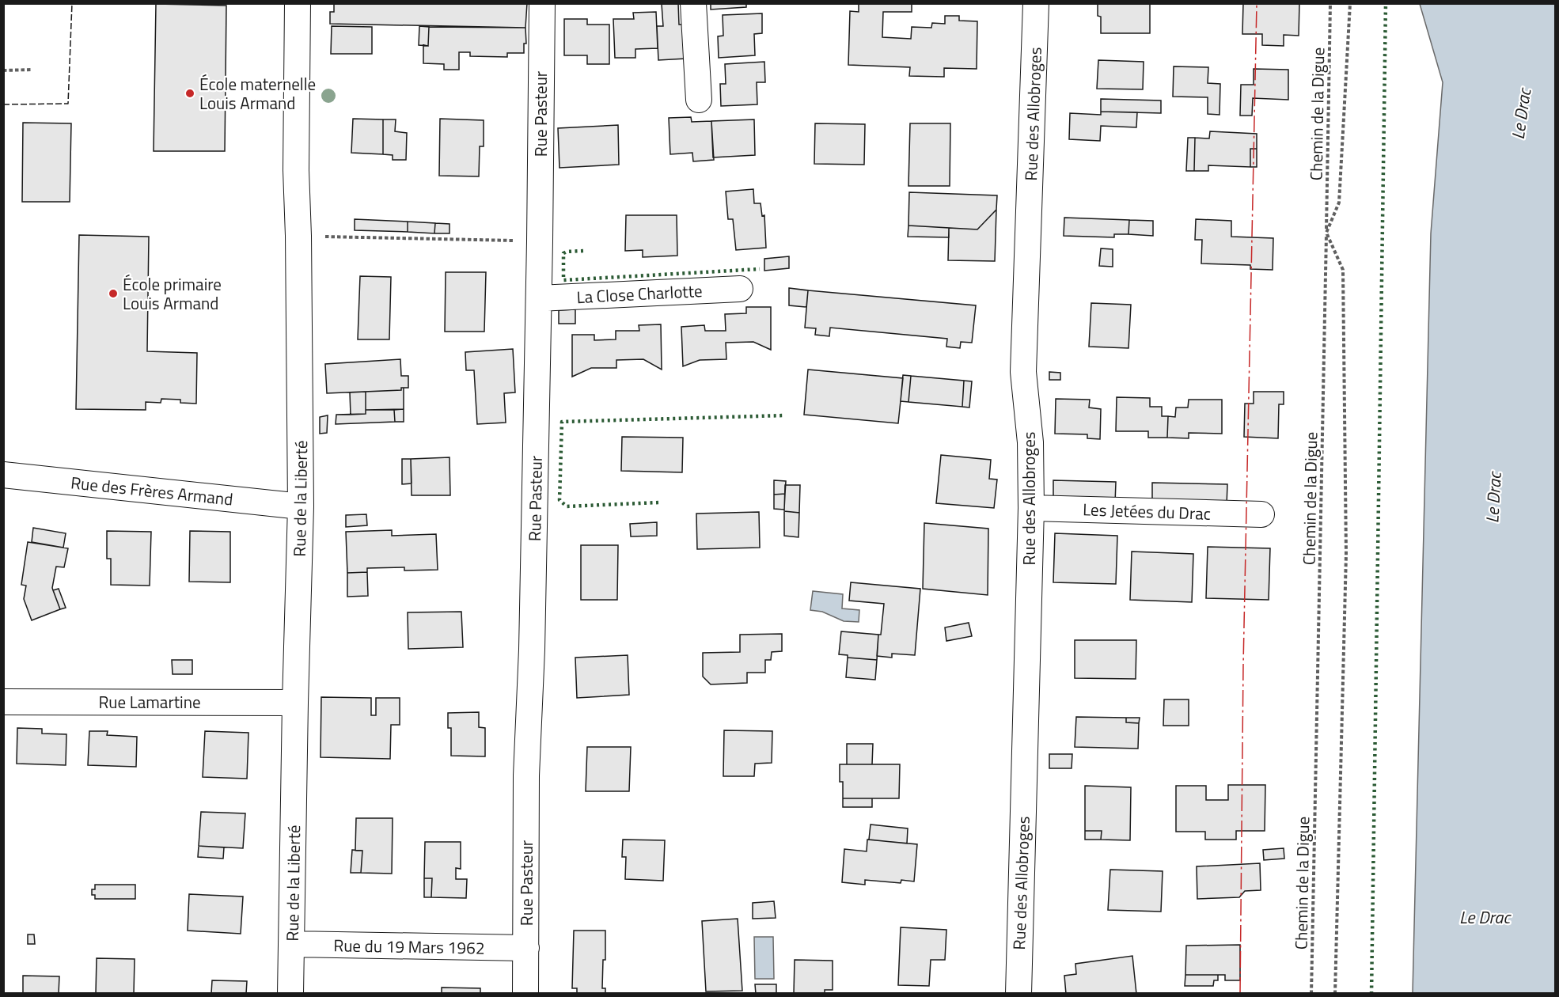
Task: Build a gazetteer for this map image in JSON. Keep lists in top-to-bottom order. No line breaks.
{"streets":{"street":["Rue Pasteur","Rue des Allobroges","La Close Charlotte","Rue des Frères Armand","Rue de la Liberté","Les Jetées du Drac","Rue Lamartine","Rue du 19 Mars 1962"],"path":["Chemin de la Digue"]},"crossings":[["Rue Pasteur","La Close Charlotte"],["Rue Pasteur","Rue du 19 Mars 1962"],["Rue des Allobroges","Les Jetées du Drac"],["Rue des Frères Armand","Rue de la Liberté"],["Rue de la Liberté","Rue Lamartine"],["Rue de la Liberté","Rue du 19 Mars 1962"]],"water":["Le Drac"],"places":["École maternelle Louis Armand","École primaire Louis Armand"]}
